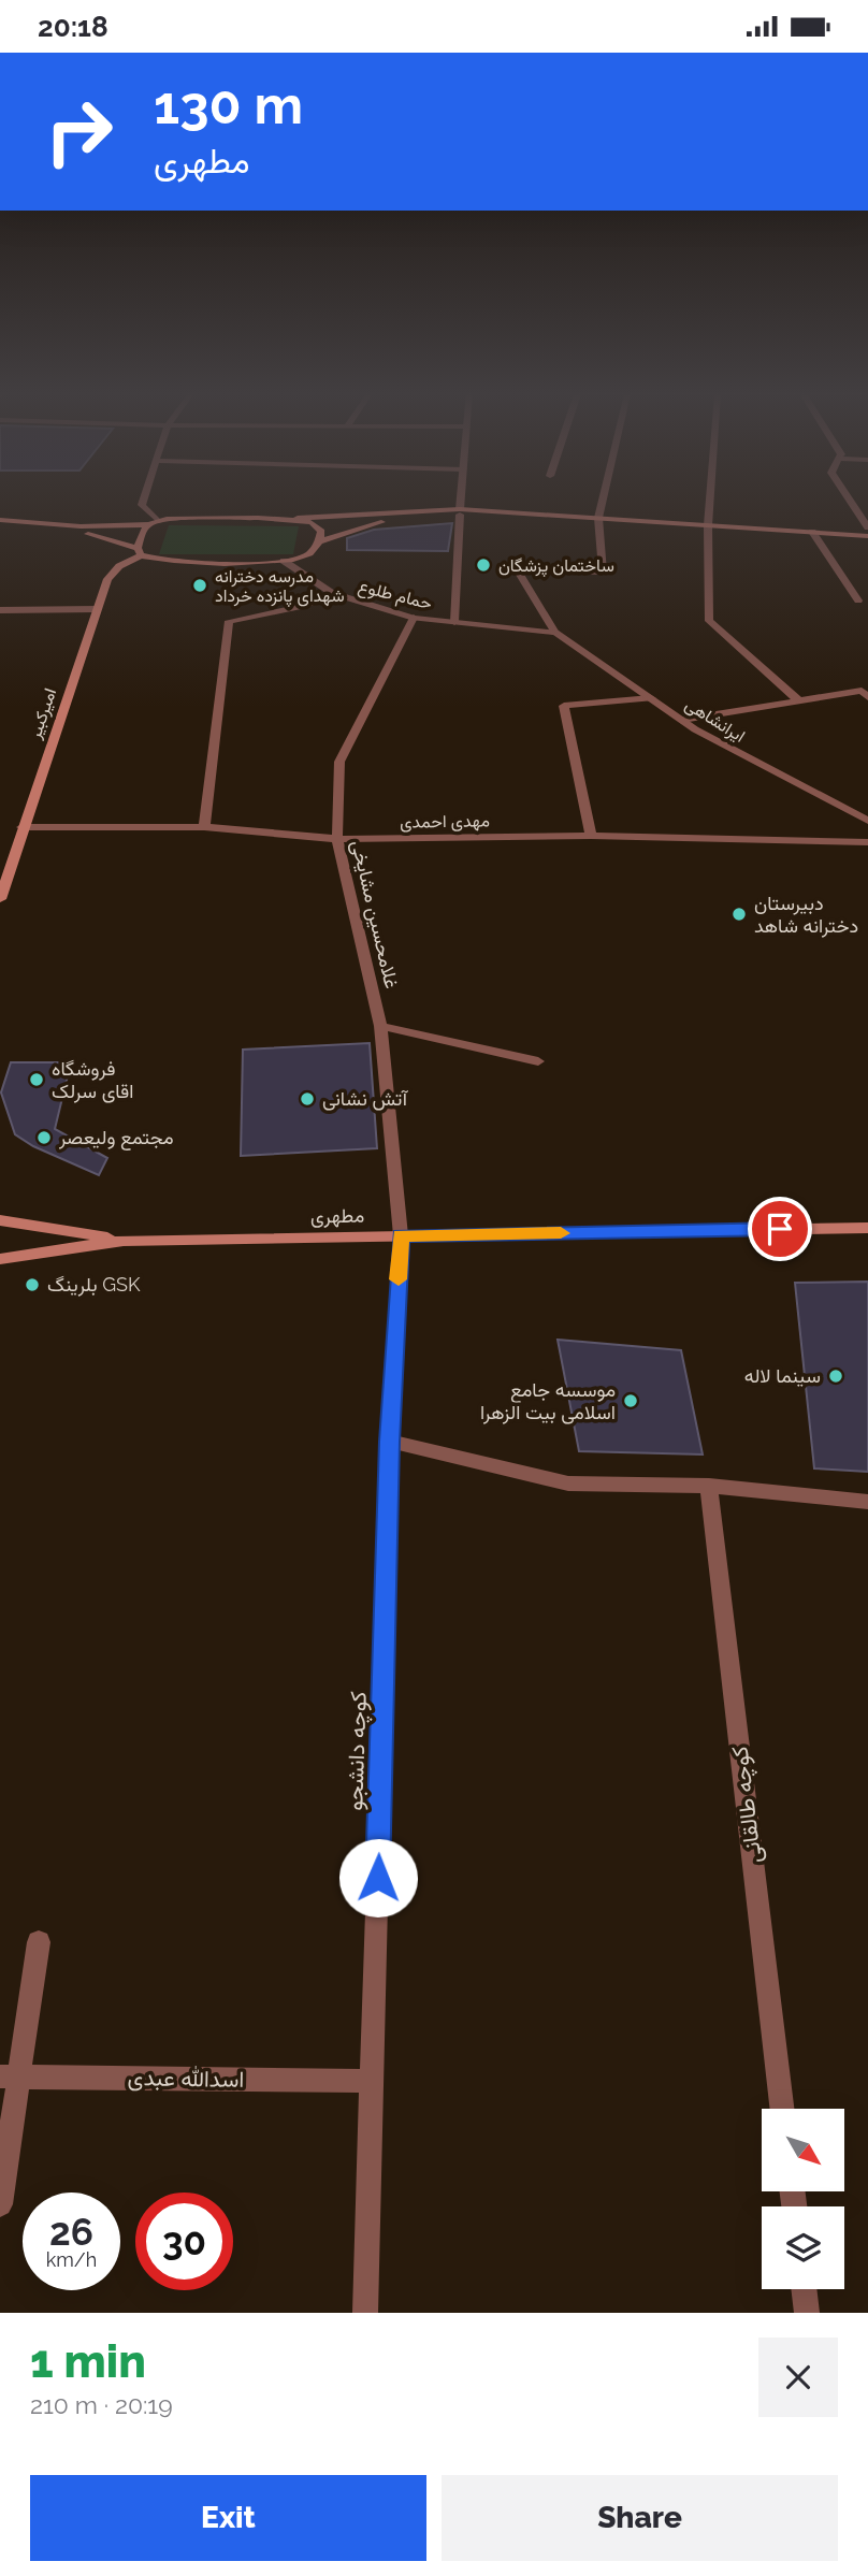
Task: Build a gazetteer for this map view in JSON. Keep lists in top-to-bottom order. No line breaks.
{"streets":{"main road":["امیرکبیر","مطهری"],"street":["حمام طلوع","ایرانشاهی","مهدی احمدی","غلامحسین مشایخی","کوچه دانشجو","کوچه طالقانی","اسدالله عبدی"]},"crossings":[["حمام طلوع","ایرانشاهی"],["حمام طلوع","غلامحسین مشایخی"],["امیرکبیر","مهدی احمدی"],["مهدی احمدی","غلامحسین مشایخی"],["غلامحسین مشایخی","مطهری"],["غلامحسین مشایخی","کوچه دانشجو"],["مطهری","کوچه دانشجو"],["کوچه دانشجو","اسدالله عبدی"]],"places":["ساختمان پزشگان","مدرسه دخترانه شهدای پانزده خرداد","دبیرستان دخترانه شاهد","فروشگاه اقای سرلک","آتش نشانی","مجتمع ولیعصر","بلرینگ GSK","سینما لاله","موسسه جامع اسلامی بیت الزهرا"],"north":"bottom right","page":{"status":"20:18","turn":["130 m","مطهری"],"speed":"26 km/h","limit":"30","heading":["1 min","210 m · 20:19"],"buttons":["Exit","Share"]}}
